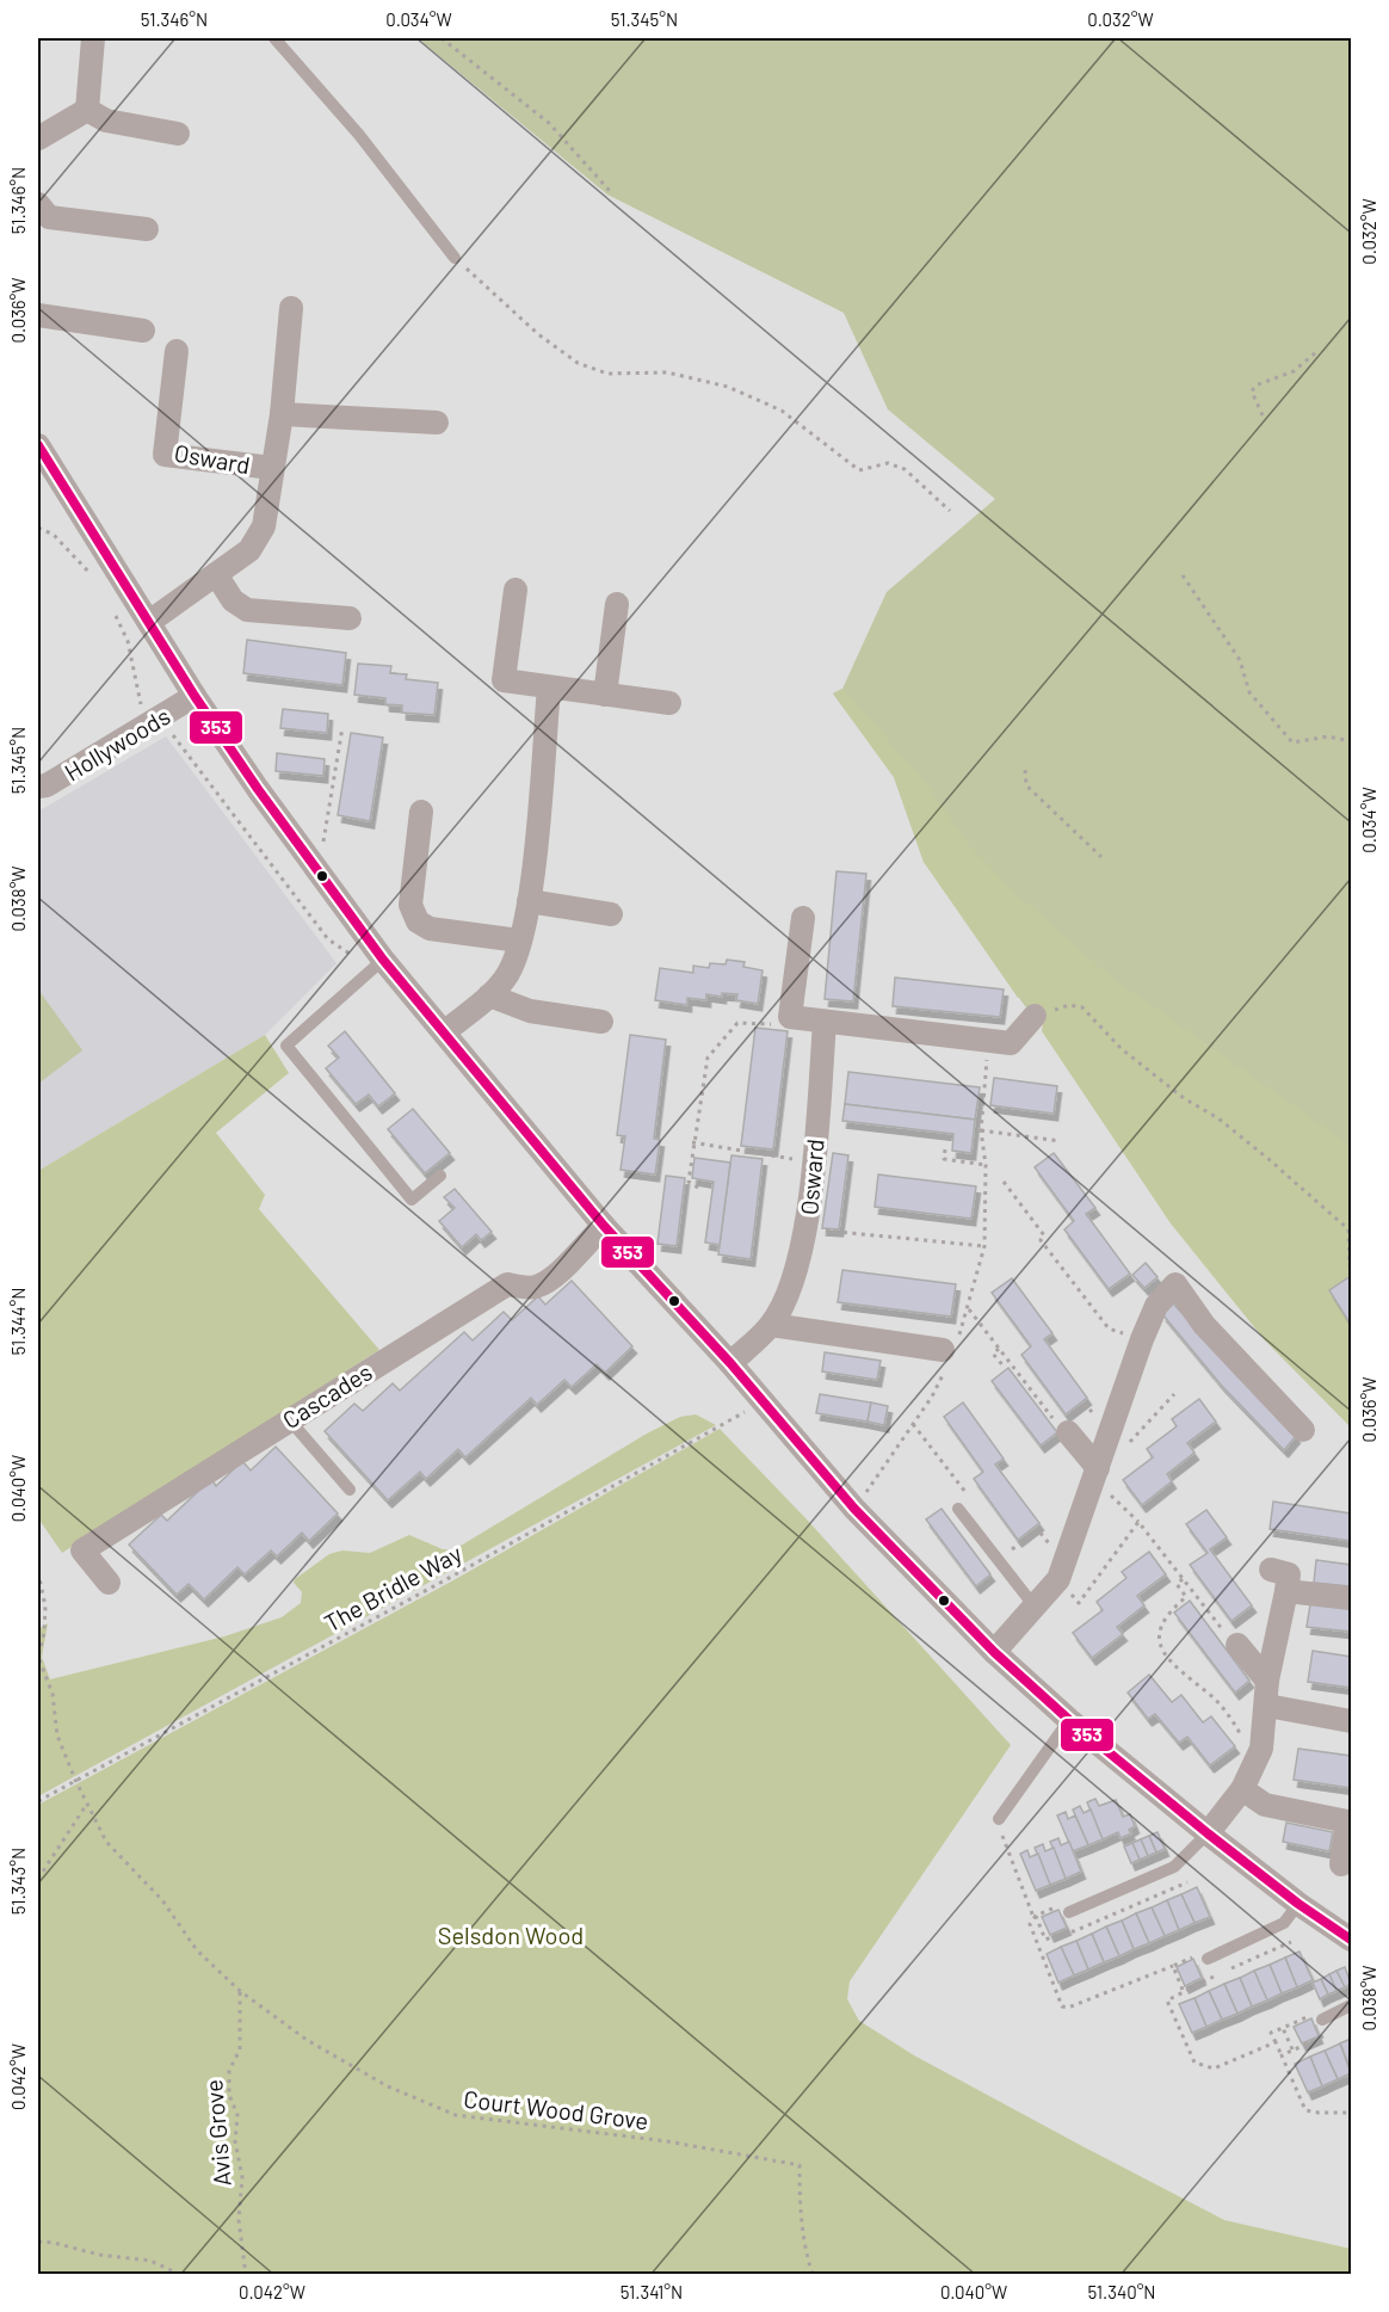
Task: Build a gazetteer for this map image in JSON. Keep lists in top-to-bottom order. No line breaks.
{"streets":{"street":["Osward","Hollywoods","Cascades"],"path":["The Bridle Way","Court Wood Grove","Avis Grove"]},"crossings":[["The Bridle Way","Court Wood Grove"],["Court Wood Grove","Avis Grove"]],"parks":["Selsdon Wood"],"lines":["transit line 353"],"coordinates":["51.346°N","0.034°W","51.345°N","0.032°W","0.036°W","0.038°W","51.344°N","0.040°W","51.343°N","0.042°W","51.341°N","51.340°N"]}
